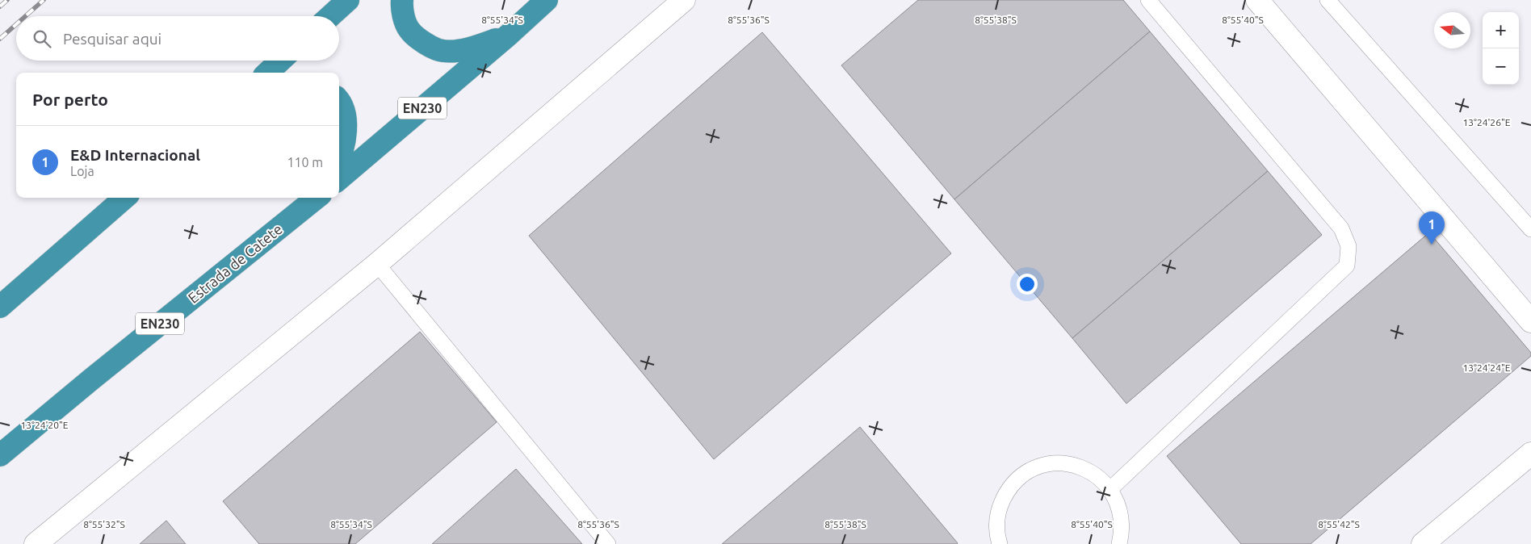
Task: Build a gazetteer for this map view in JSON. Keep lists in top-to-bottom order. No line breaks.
{"streets":{"highway":["EN230","Estrada de Catete"]},"north":"left","page":{"map_buttons":["+","−"],"search":"Pesquisar aqui","heading":"Por perto","list":[{"mark":"1","name":"E&D Internacional","note":"Loja","value":"110 m"}],"pins":"1"},"coordinates":["8°55'34\"S","8°55'36\"S","8°55'38\"S","8°55'40\"S","13°24'26\"E","13°24'24\"E","13°24'20\"E","8°55'32\"S","8°55'42\"S"]}
